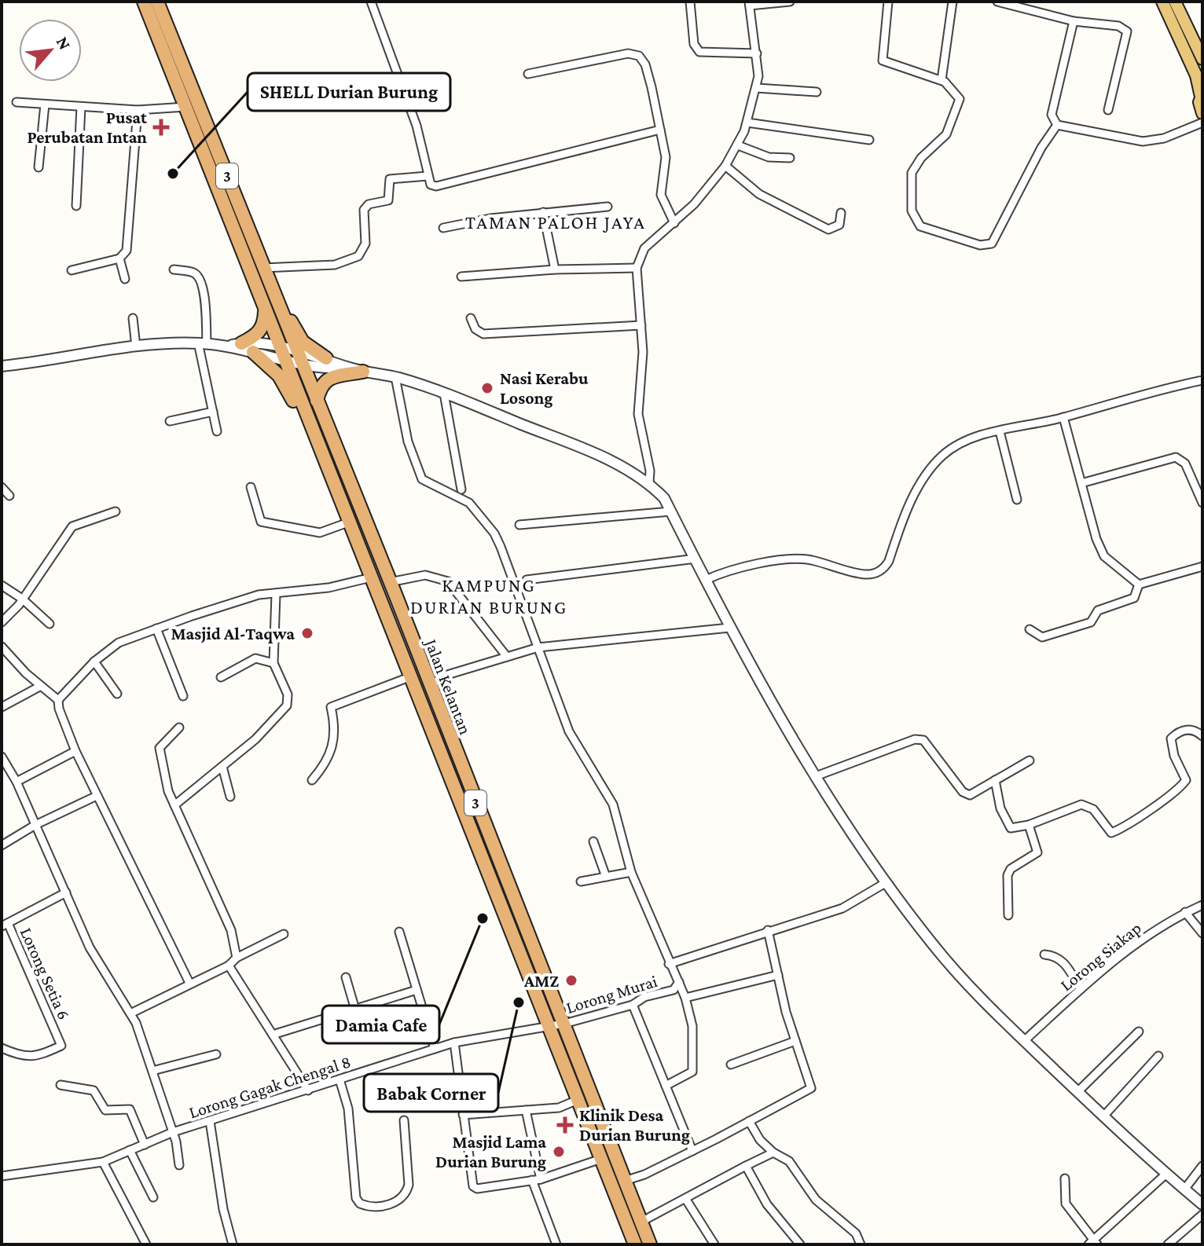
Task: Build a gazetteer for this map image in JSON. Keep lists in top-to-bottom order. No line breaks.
{"streets":{"highway":["3","Jalan Kelantan"],"street":["Lorong Siakap","Lorong Setia 6","Lorong Murai","Lorong Gagak Chengal 8"]},"crossings":[["Jalan Kelantan","Lorong Murai"],["Jalan Kelantan","Lorong Gagak Chengal 8"],["Lorong Murai","Lorong Gagak Chengal 8"]],"districts":["TAMAN PALOH JAYA","KAMPUNG DURIAN BURUNG"],"places":{"health":["Pusat Perubatan Intan","Klinik Desa Durian Burung"],"other":["SHELL Durian Burung","Nasi Kerabu Losong","Masjid Al-Taqwa","Damia Cafe","AMZ","Babak Corner","Masjid Lama Durian Burung"]},"north":"top right"}
